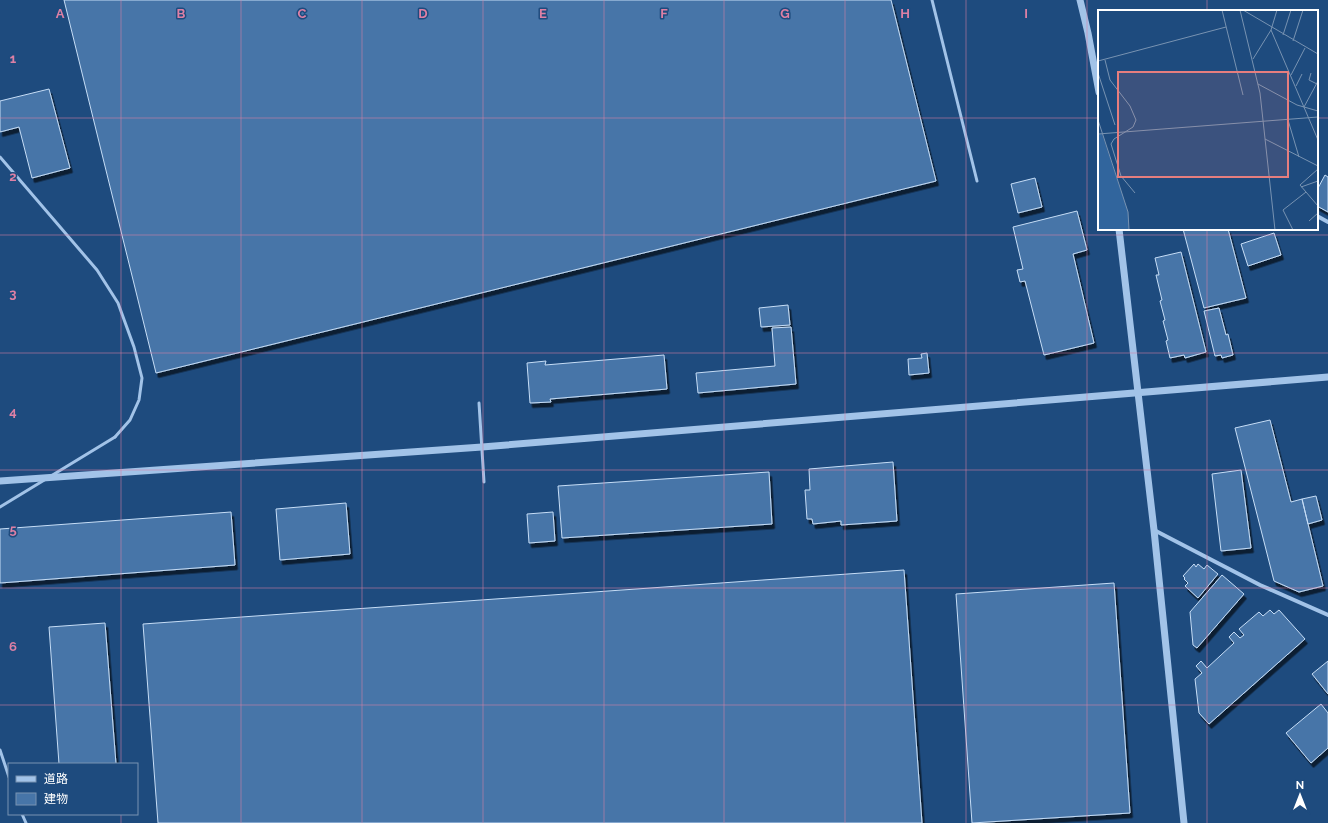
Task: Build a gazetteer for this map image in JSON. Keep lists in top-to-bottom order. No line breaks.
{"legend":["道路","建物"],"north":"top","grid":{"columns":["A","B","C","D","E","F","G","H","I"],"rows":["1","2","3","4","5","6"]}}
